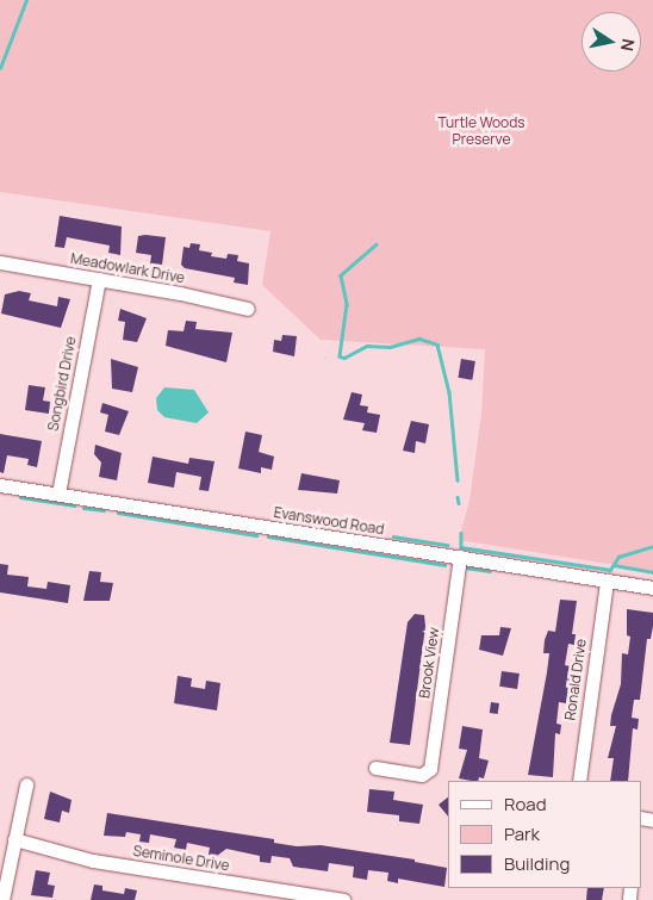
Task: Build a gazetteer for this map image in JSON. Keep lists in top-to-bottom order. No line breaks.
{"streets":{"street":["Meadowlark Drive","Songbird Drive","Evanswood Road","Brook View","Ronald Drive","Seminole Drive"]},"crossings":[["Meadowlark Drive","Songbird Drive"],["Songbird Drive","Evanswood Road"],["Evanswood Road","Brook View"],["Evanswood Road","Ronald Drive"]],"parks":["Turtle Woods Preserve"],"legend":["Road","Park","Building"],"north":"right"}
